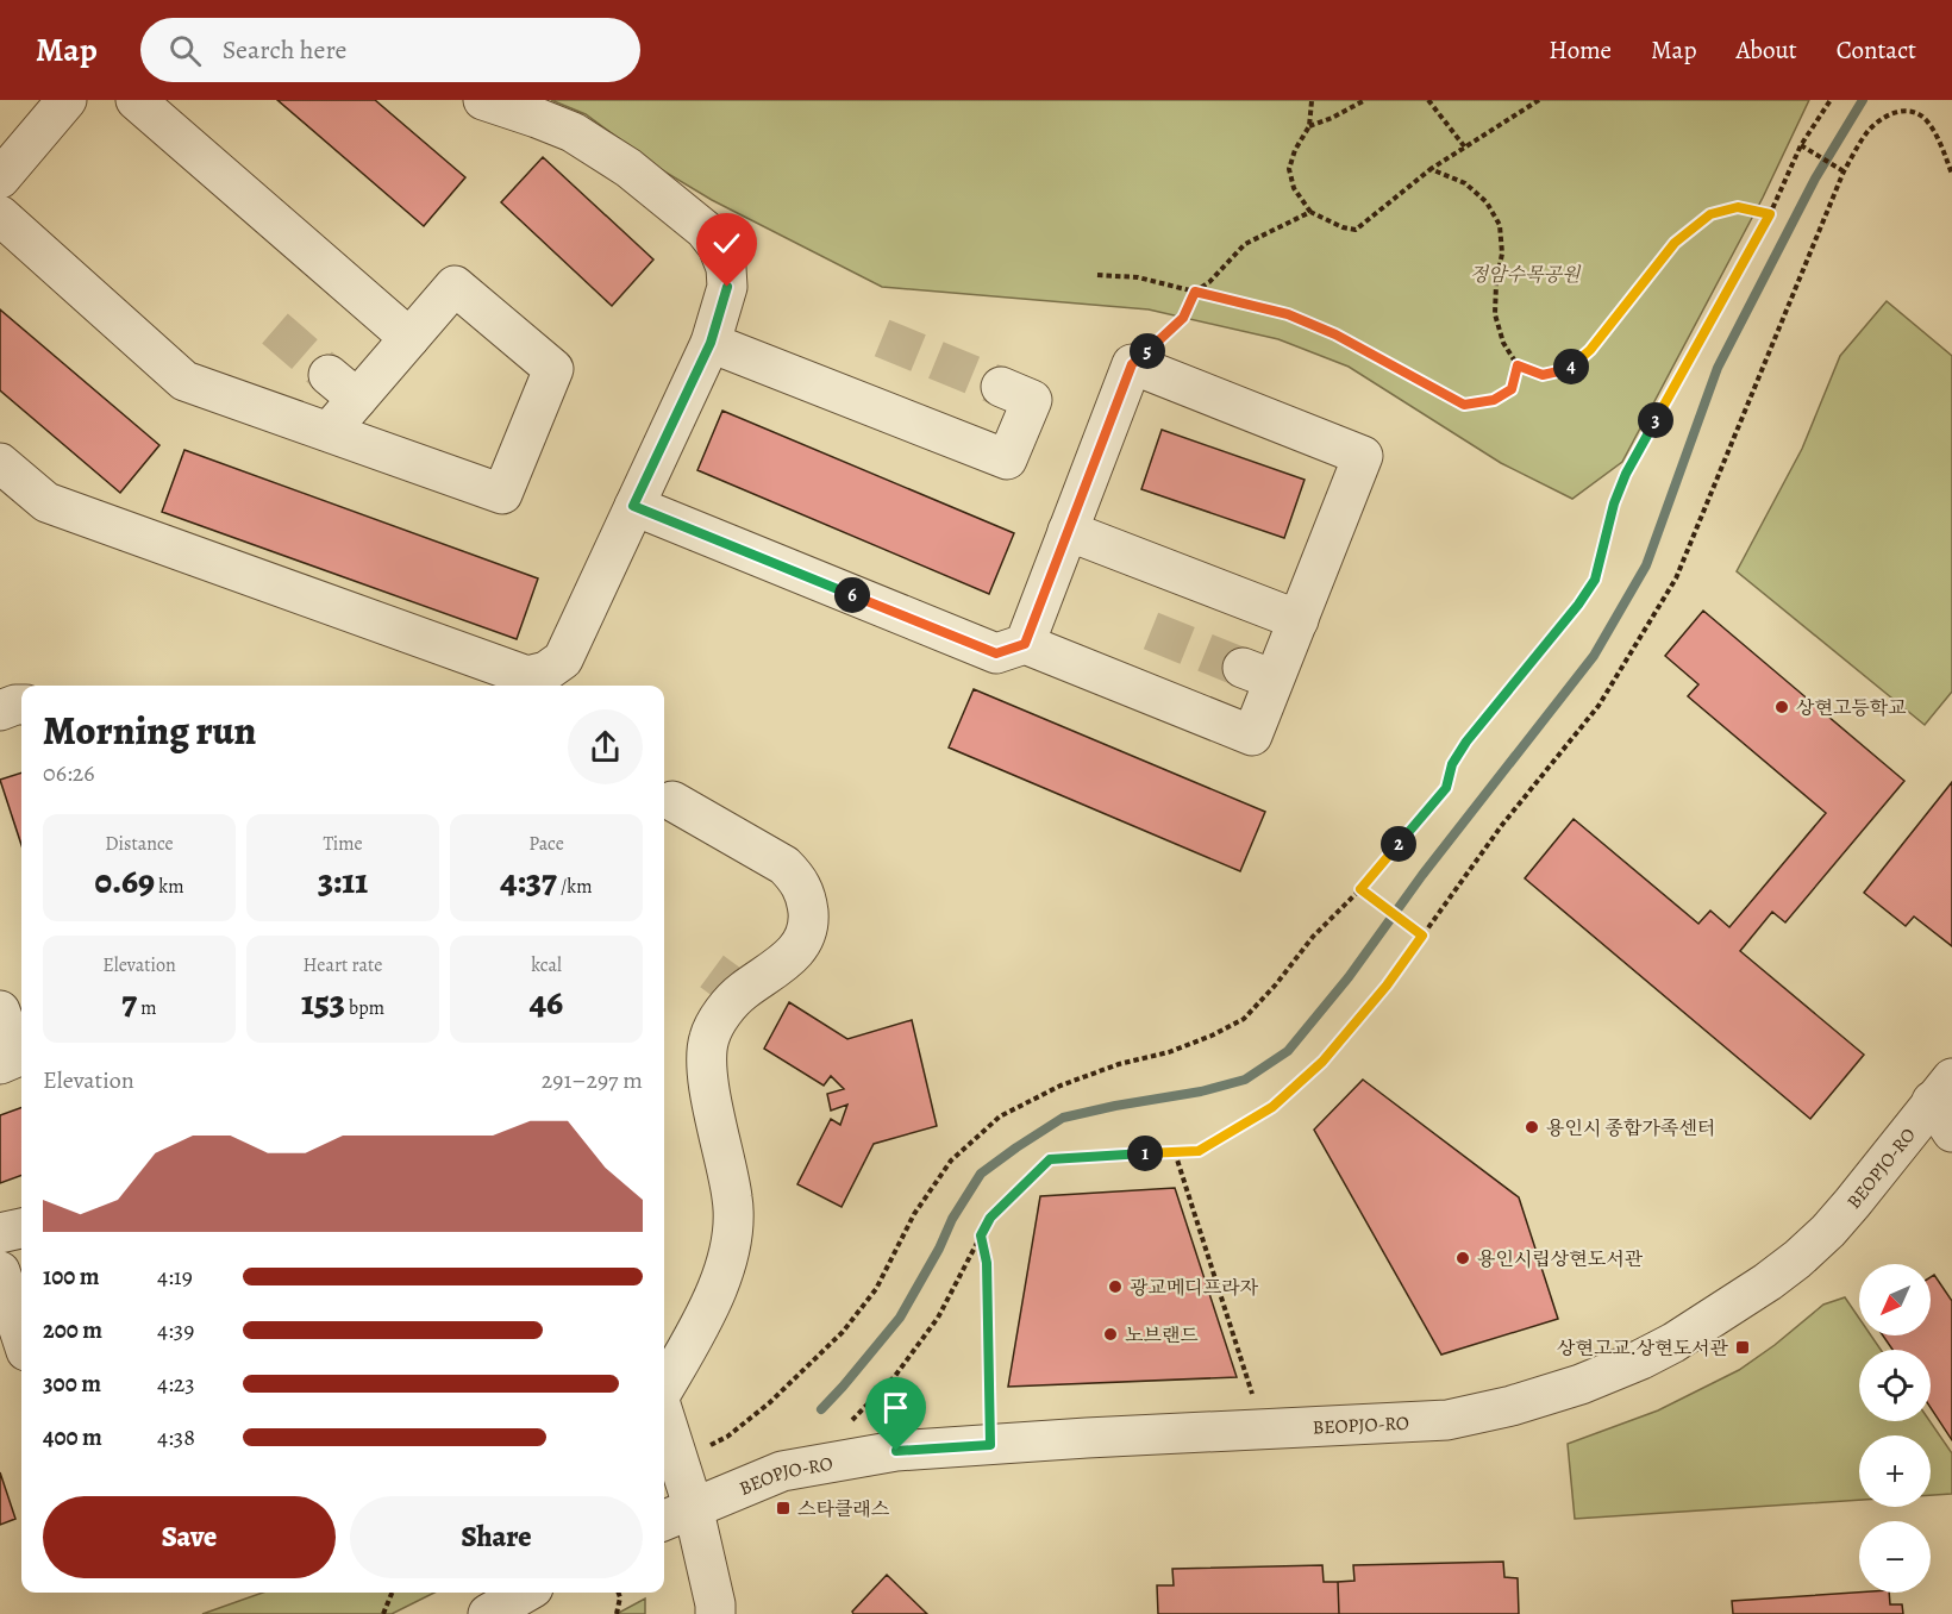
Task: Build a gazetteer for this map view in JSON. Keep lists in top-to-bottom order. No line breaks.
{"streets":{"street":["BEOPJO-RO"]},"parks":["정암수목공원"],"places":{"other":["상현고등학교","용인시 종합가족센터","용인시립상현도서관","광교메디프라자","노브랜드"],"transit":["상현고교.상현도서관","스타클래스"]},"north":"bottom left","page":{"header":"Map","search":"Search here","nav":["Home","Map","About","Contact"],"pins":["5","4","3","6","2","1"],"heading":["Morning run","06:26"],"stats":[["Distance","0.69 km"],["Time","3:11"],["Pace","4:37 /km"],["Elevation","7 m"],["Heart rate","153 bpm"],["kcal","46"]],"chart":["Elevation","291–297 m"],"list":[{"name":"100 m","note":"4:19"},{"name":"200 m","note":"4:39"},{"name":"300 m","note":"4:23"},{"name":"400 m","note":"4:38"}],"map_buttons":["+","−"],"buttons":["Save","Share"]}}
